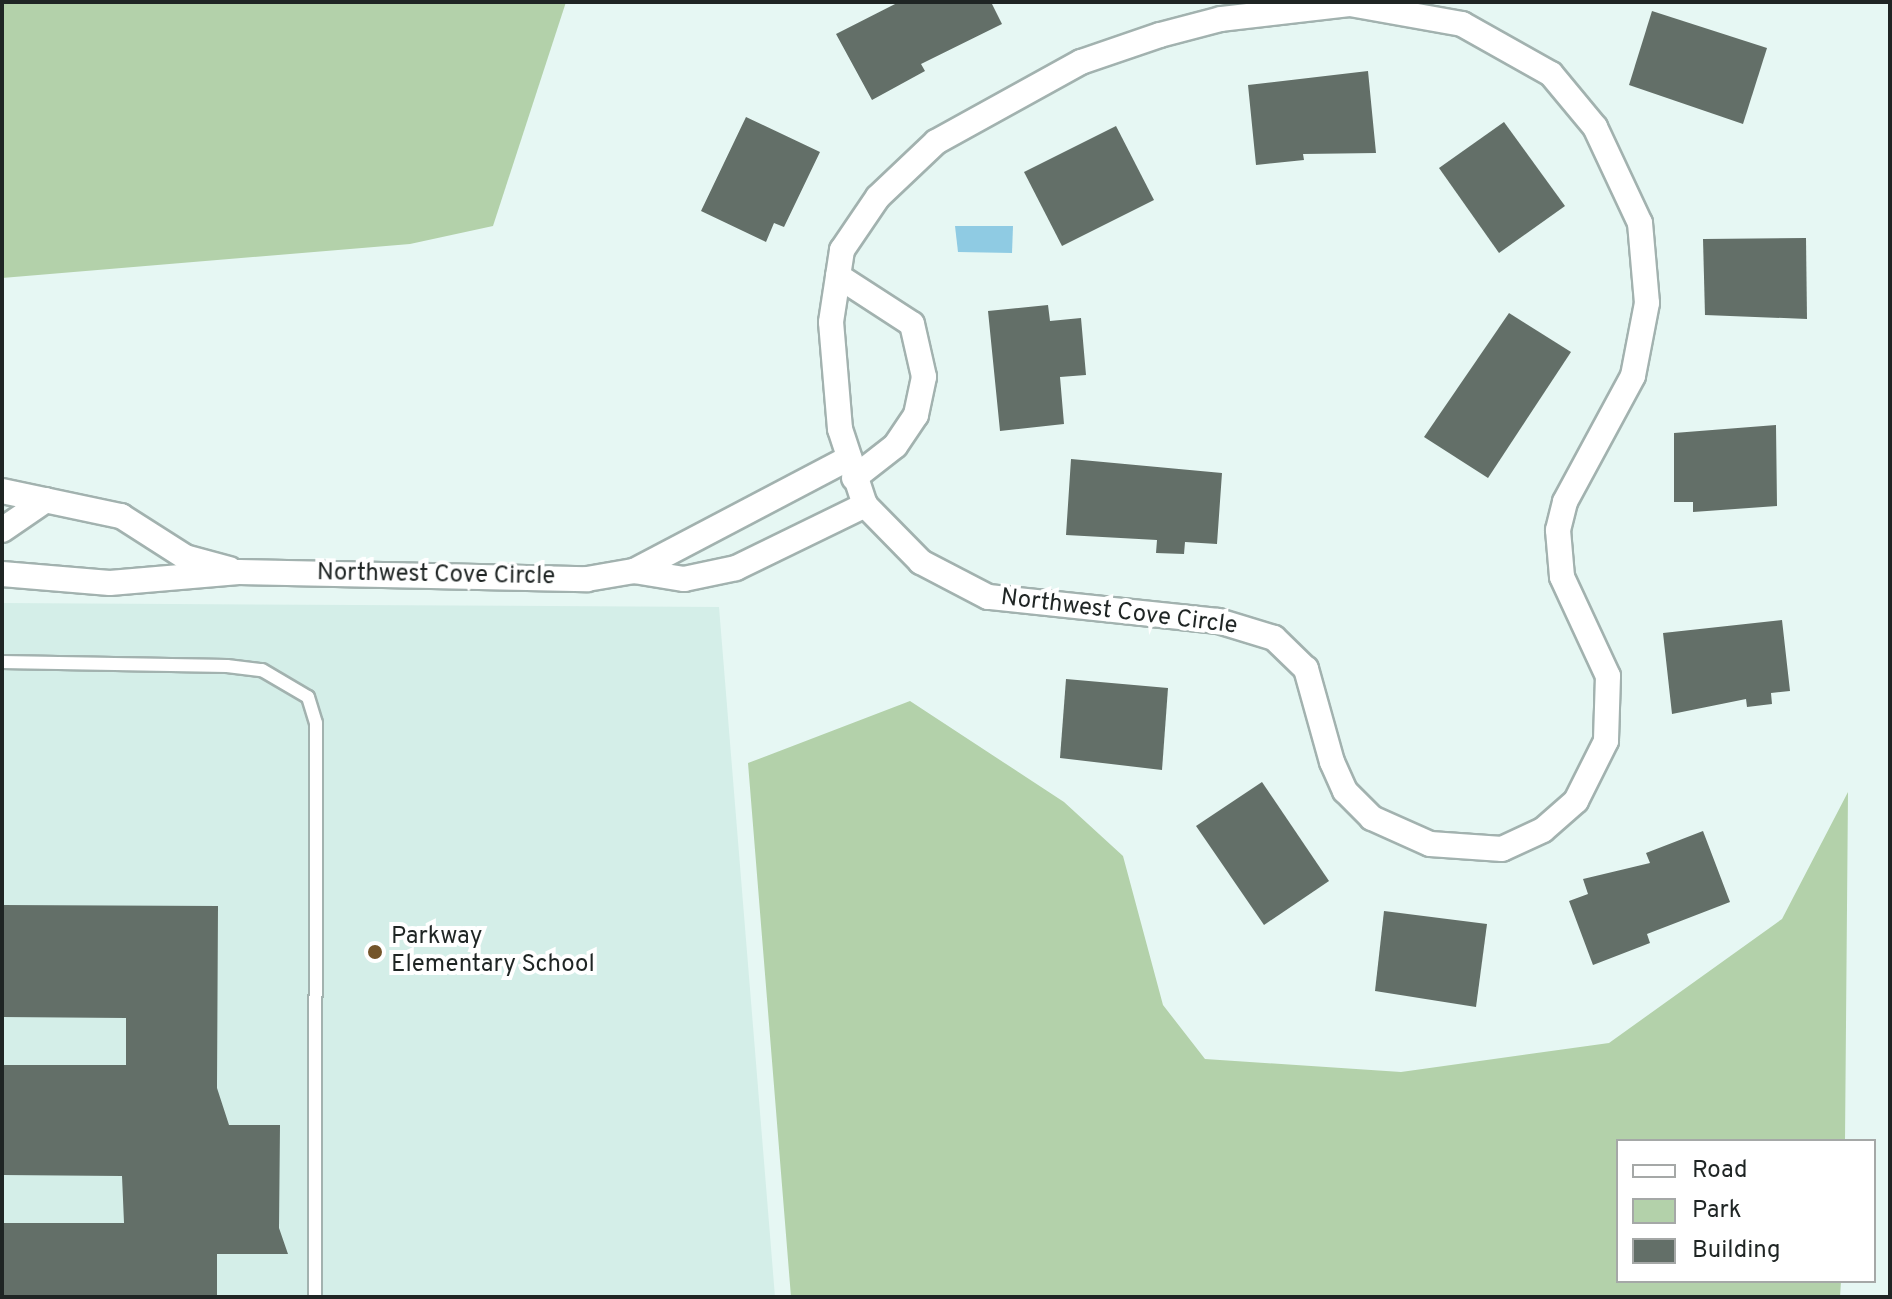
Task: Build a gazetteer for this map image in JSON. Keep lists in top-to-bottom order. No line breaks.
{"streets":{"street":["Northwest Cove Circle"]},"places":["Parkway Elementary School"],"legend":["Road","Park","Building"]}
